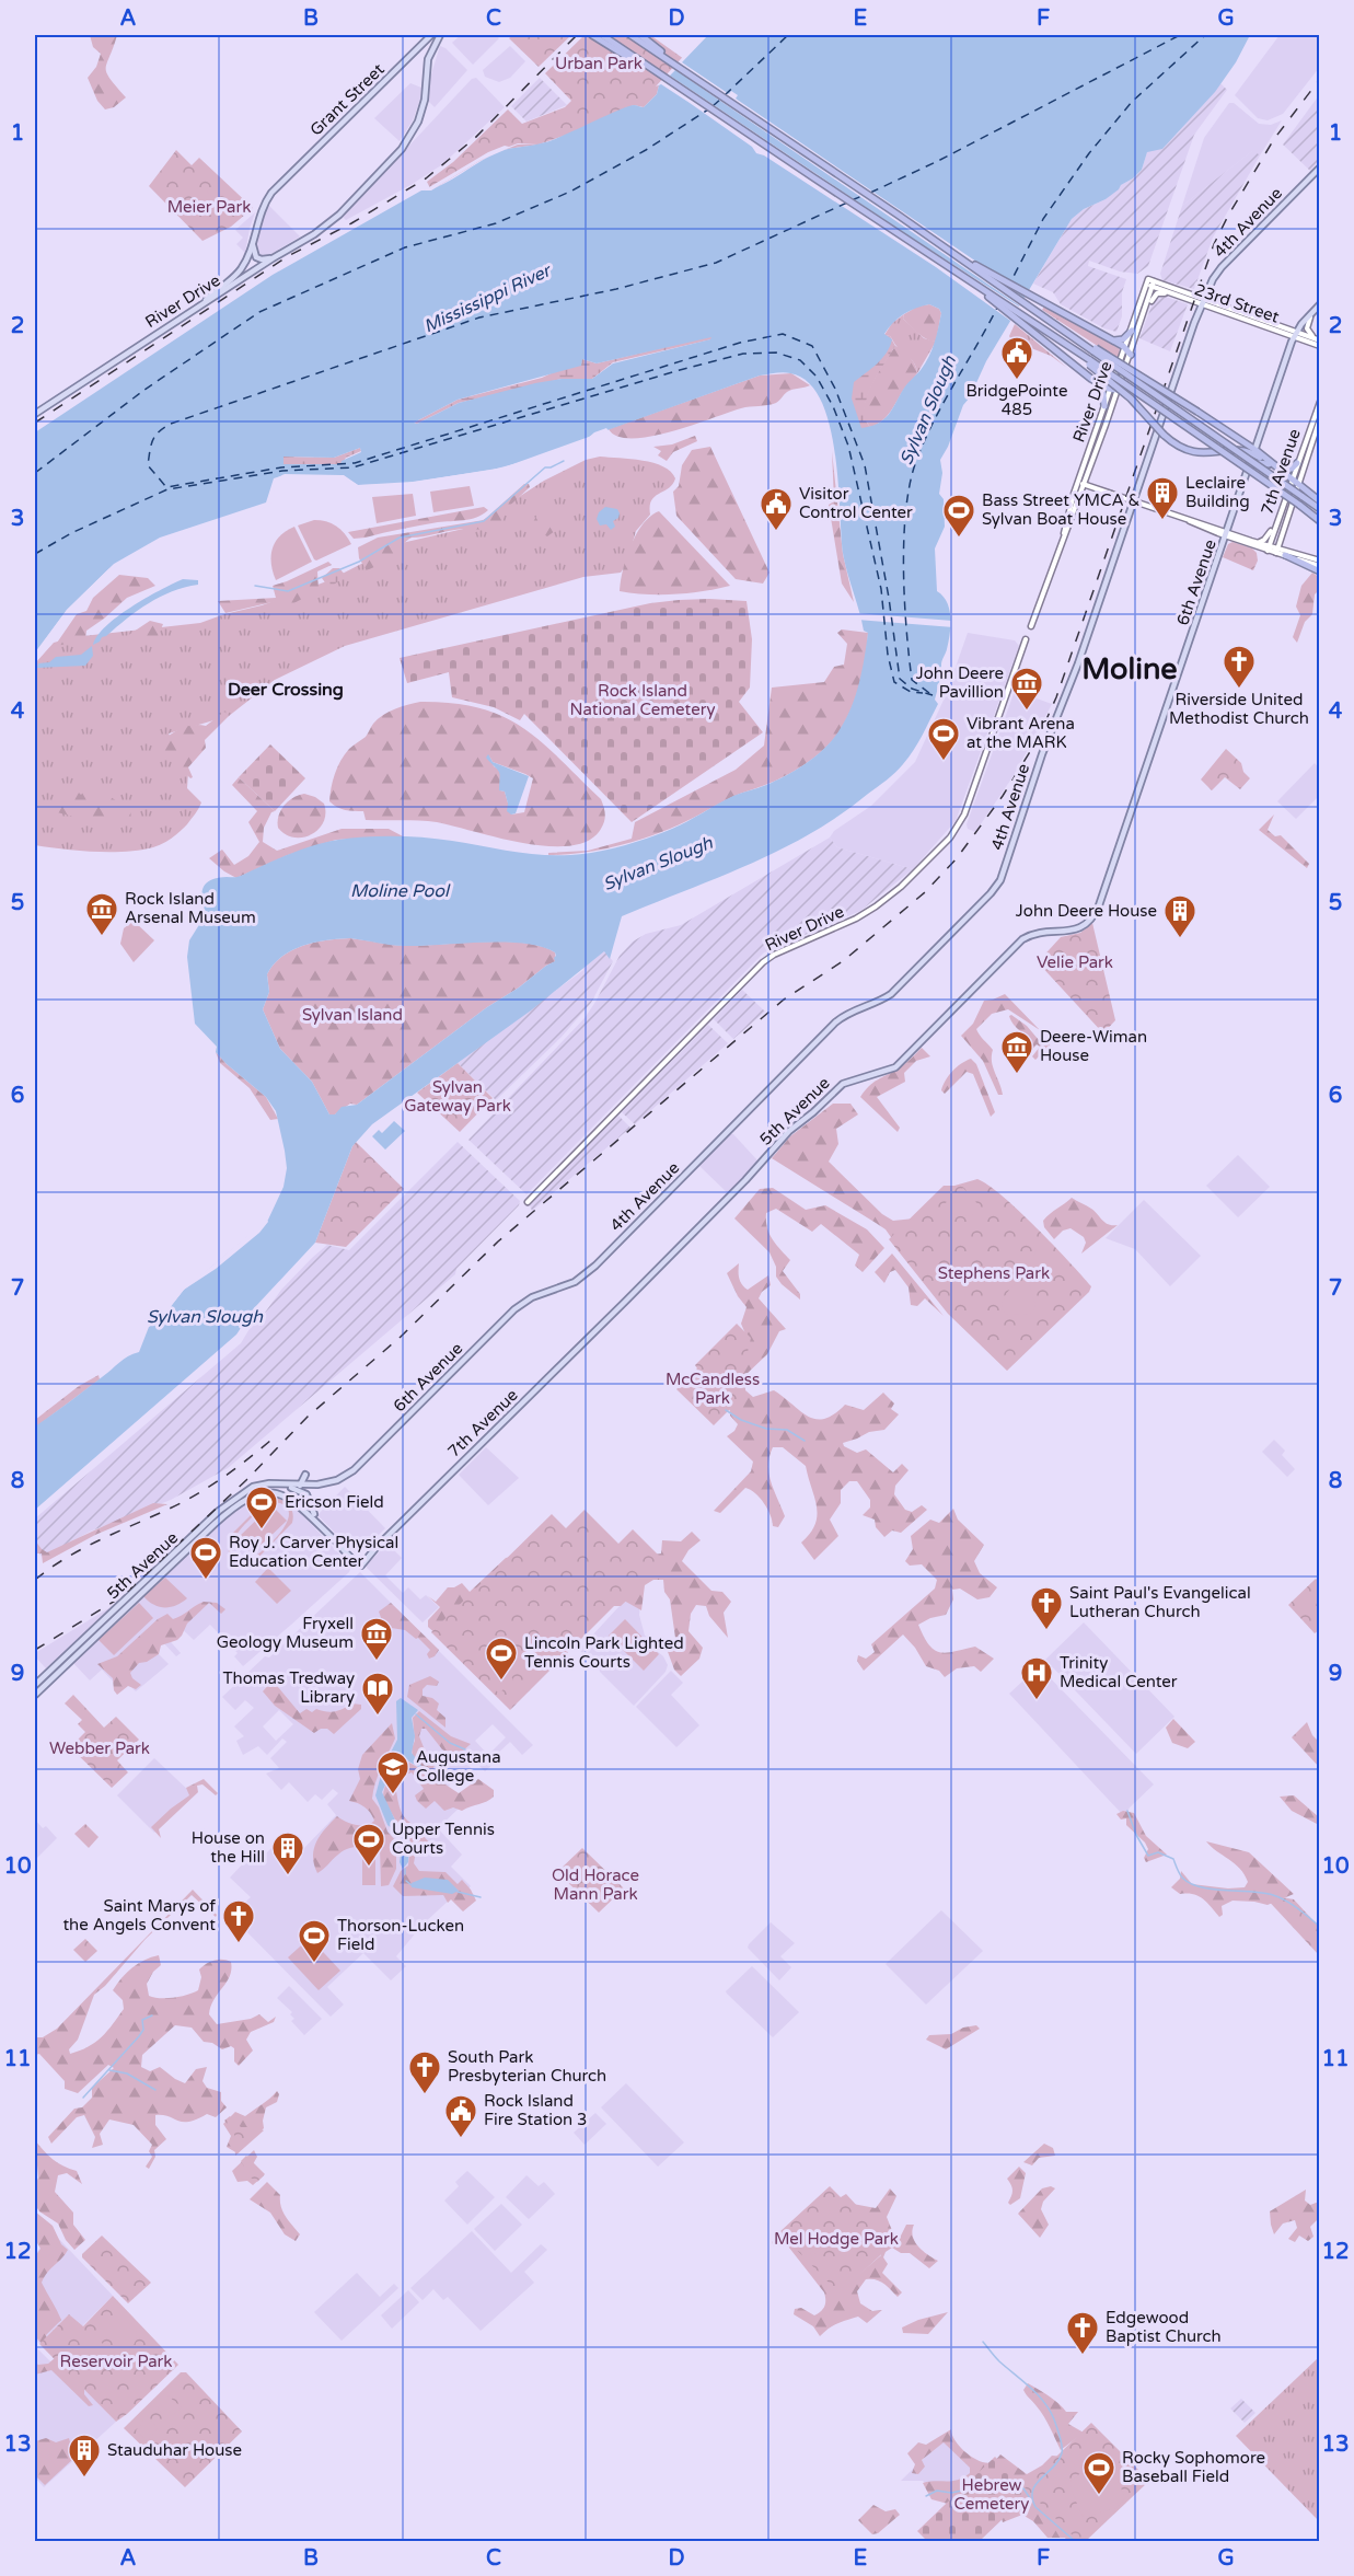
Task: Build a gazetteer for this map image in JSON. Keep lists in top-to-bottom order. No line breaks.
{"streets":{"main road":["Grant Street","4th Avenue","River Drive","23rd Street","7th Avenue","6th Avenue","5th Avenue"]},"crossings":[["Grant Street","River Drive"],["4th Avenue","23rd Street"],["4th Avenue","6th Avenue"],["River Drive","23rd Street"],["23rd Street","6th Avenue"],["7th Avenue","5th Avenue"],["6th Avenue","5th Avenue"]],"districts":["Moline","Deer Crossing"],"water":["Mississippi River","Sylvan Slough","Moline Pool"],"parks":["Urban Park","Meier Park","Rock Island National Cemetery","Velie Park","Sylvan Island","Sylvan Gateway Park","Stephens Park","McCandless Park","Webber Park","Old Horace Mann Park","Mel Hodge Park","Reservoir Park","Hebrew Cemetery"],"places":{"public building":["BridgePointe 485","Visitor Control Center","Rock Island Fire Station 3"],"building":["Leclaire Building","John Deere House","House on the Hill","Stauduhar House"],"sports":["Bass Street YMCA & Sylvan Boat House","Vibrant Arena at the MARK","Ericson Field","Roy J. Carver Physical Education Center","Lincoln Park Lighted Tennis Courts","Upper Tennis Courts","Thorson-Lucken Field","Rocky Sophomore Baseball Field"],"church":["Riverside United Methodist Church","Saint Paul's Evangelical Lutheran Church","Saint Marys of the Angels Convent","South Park Presbyterian Church","Edgewood Baptist Church"],"museum":["John Deere Pavillion","Rock Island Arsenal Museum","Deere-Wiman House","Fryxell Geology Museum"],"hospital":["Trinity Medical Center"],"library":["Thomas Tredway Library"],"school or university":["Augustana College"]},"grid":{"columns":["A","B","C","D","E","F","G"],"rows":["1","2","3","4","5","6","7","8","9","10","11","12","13"]}}
